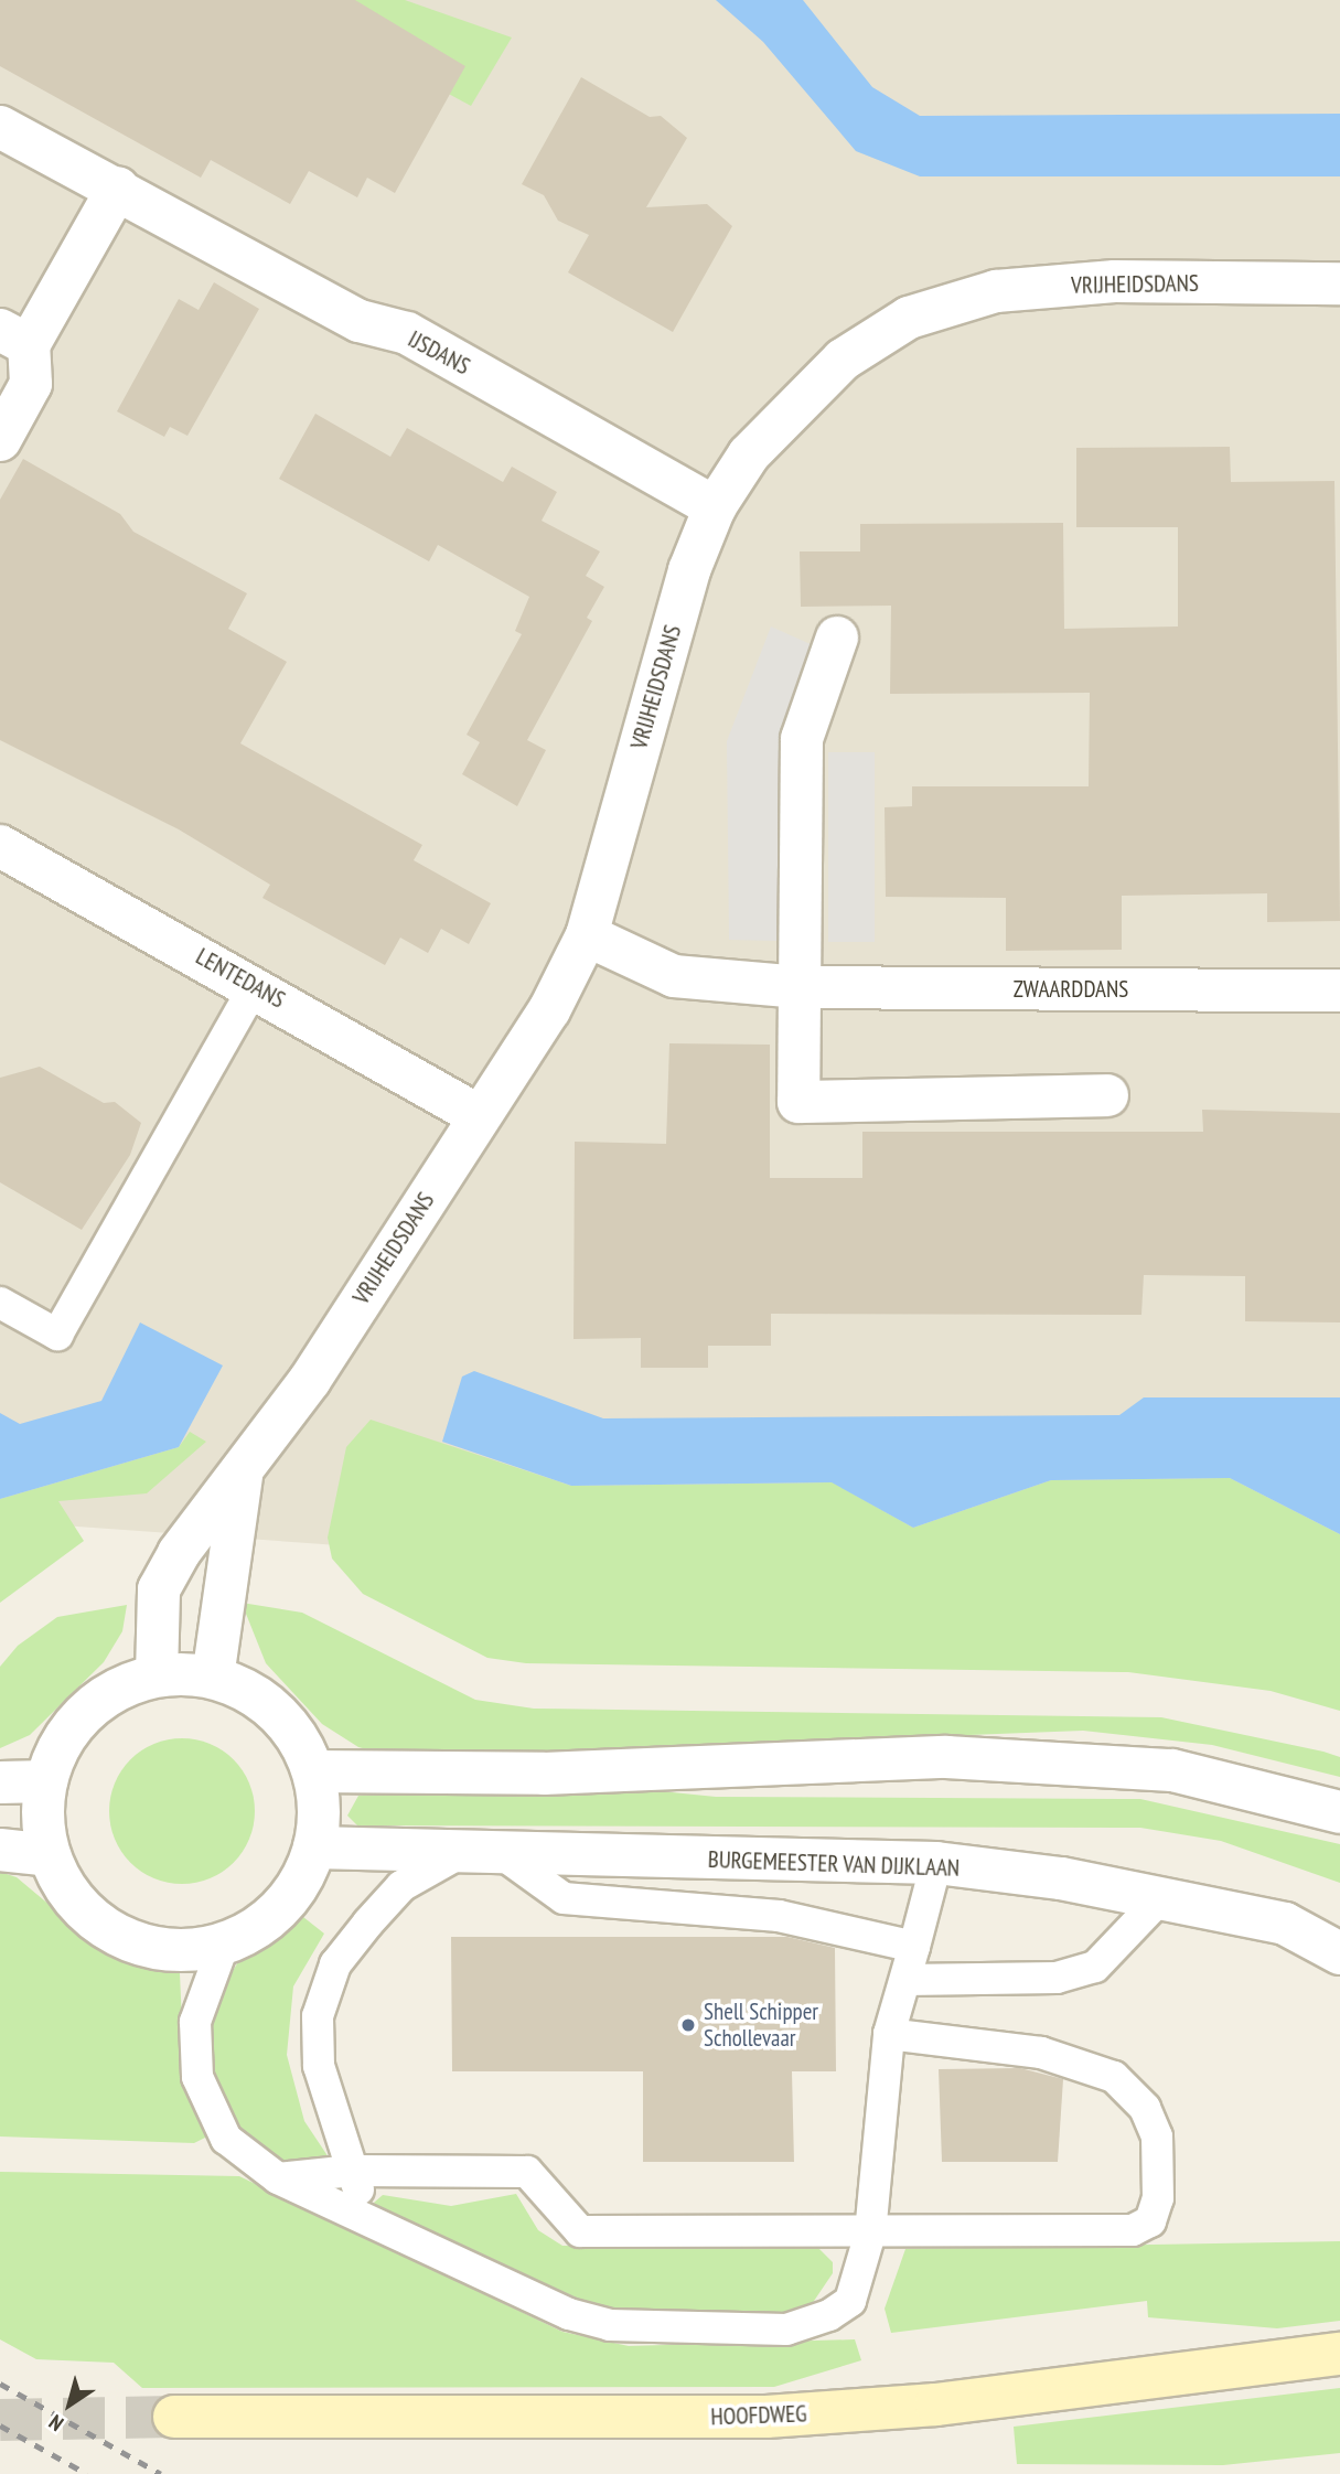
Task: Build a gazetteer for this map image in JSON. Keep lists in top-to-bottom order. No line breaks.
{"streets":{"main road":["HOOFDWEG"],"street":["VRIJHEIDSDANS","IJSDANS","LENTEDANS","ZWAARDDANS","BURGEMEESTER VAN DIJKLAAN"]},"crossings":[["VRIJHEIDSDANS","IJSDANS"],["VRIJHEIDSDANS","LENTEDANS"],["VRIJHEIDSDANS","ZWAARDDANS"],["VRIJHEIDSDANS","BURGEMEESTER VAN DIJKLAAN"]],"places":["Shell Schipper Schollevaar"],"north":"bottom left"}
